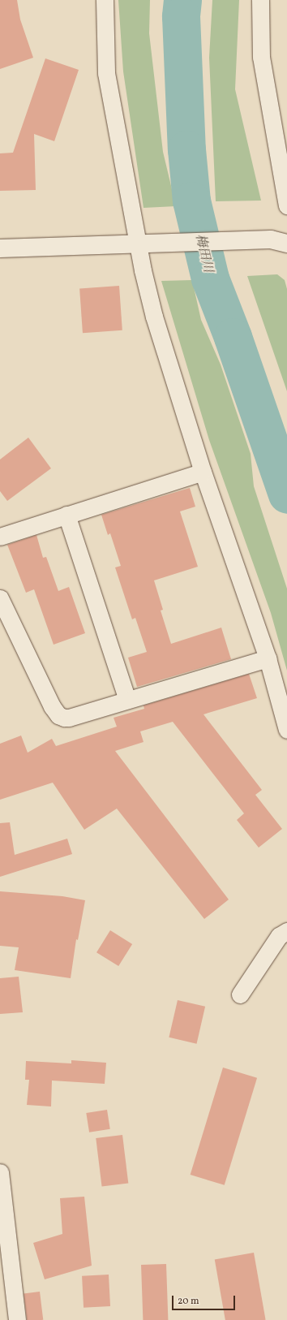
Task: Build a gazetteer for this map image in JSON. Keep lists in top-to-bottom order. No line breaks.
{"water":["梅田川"],"scale_bar":"20 m"}
